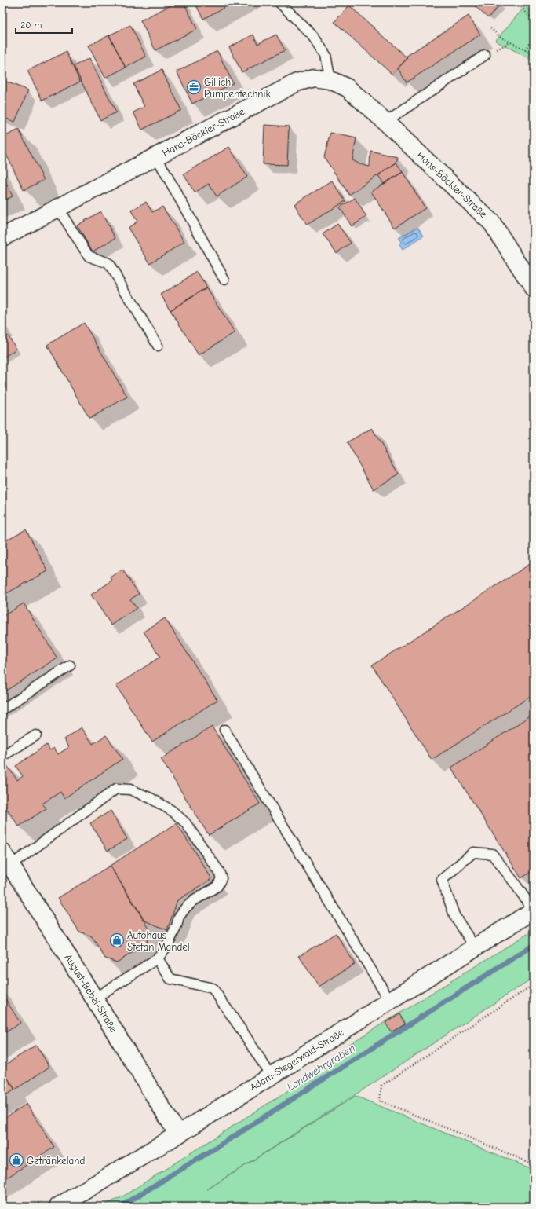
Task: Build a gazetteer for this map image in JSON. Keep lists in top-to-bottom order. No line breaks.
{"streets":{"street":["Hans-Böckler-Straße","August-Bebel-Straße","Adam-Stegerwald-Straße"]},"crossings":[["August-Bebel-Straße","Adam-Stegerwald-Straße"]],"water":["Landwehrgraben"],"places":{"office":["Gillich Pumpentechnik"],"shop":["Autohaus Stefan Mandel","Getränkeland"]},"scale_bar":"20 m"}
